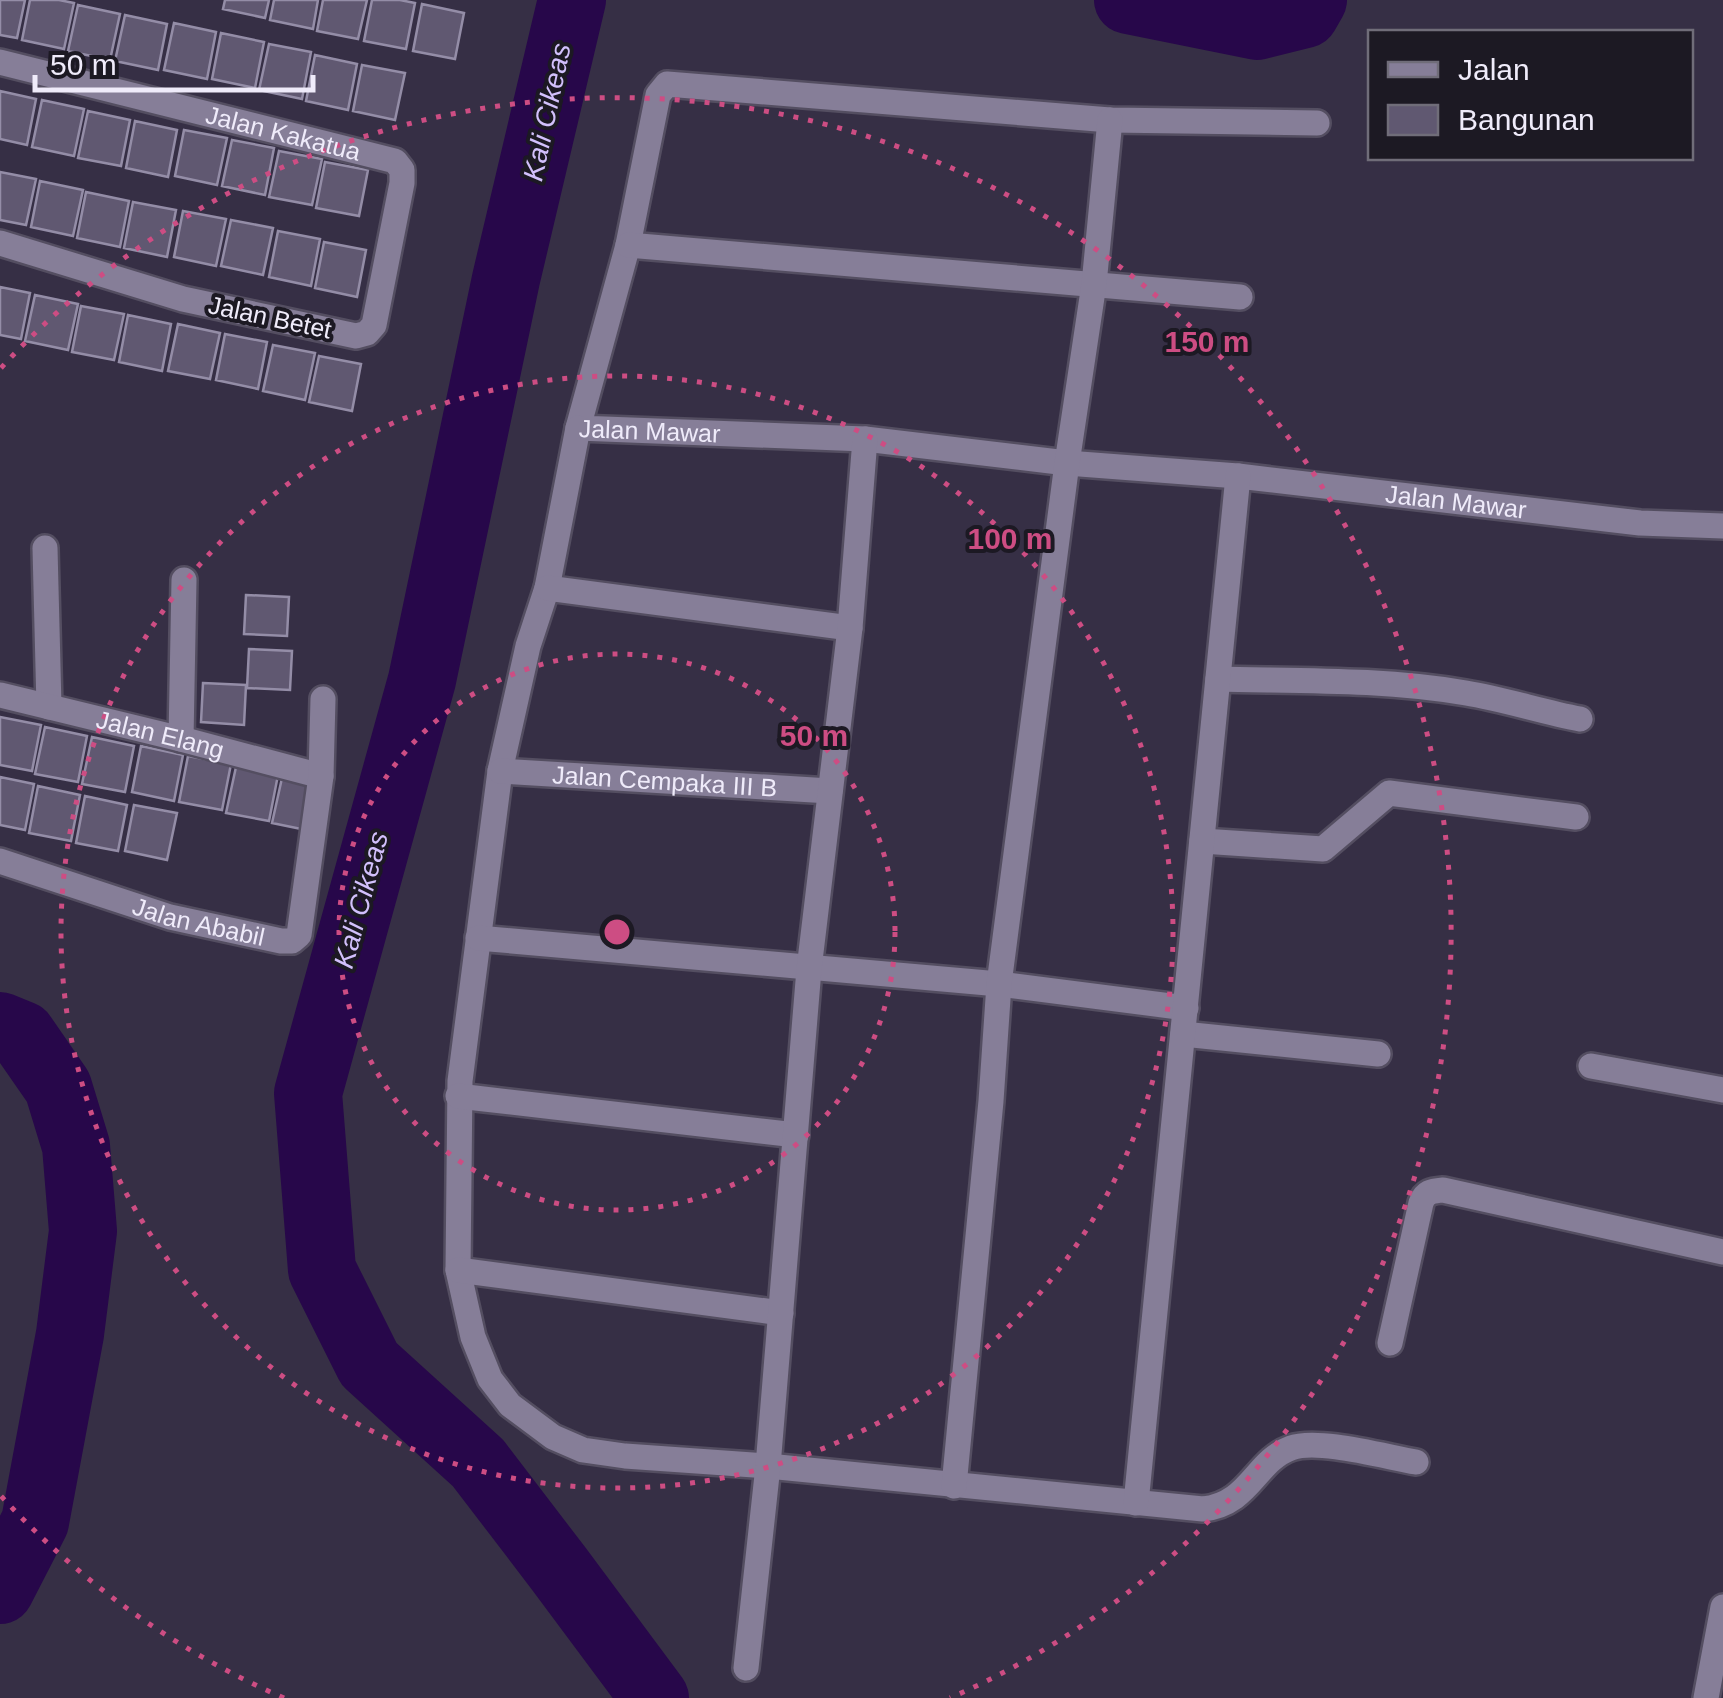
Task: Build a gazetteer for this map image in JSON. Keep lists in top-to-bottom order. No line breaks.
{"streets":{"street":["Jalan Kakatua","Jalan Betet","Jalan Mawar","Jalan Elang","Jalan Cempaka III B","Jalan Ababil"]},"crossings":[["Jalan Kakatua","Jalan Betet"],["Jalan Elang","Jalan Ababil"]],"water":["Kali Cikeas"],"legend":["Jalan","Bangunan"],"scale_bar":"50 m","rings":["150 m","100 m","50 m"]}
